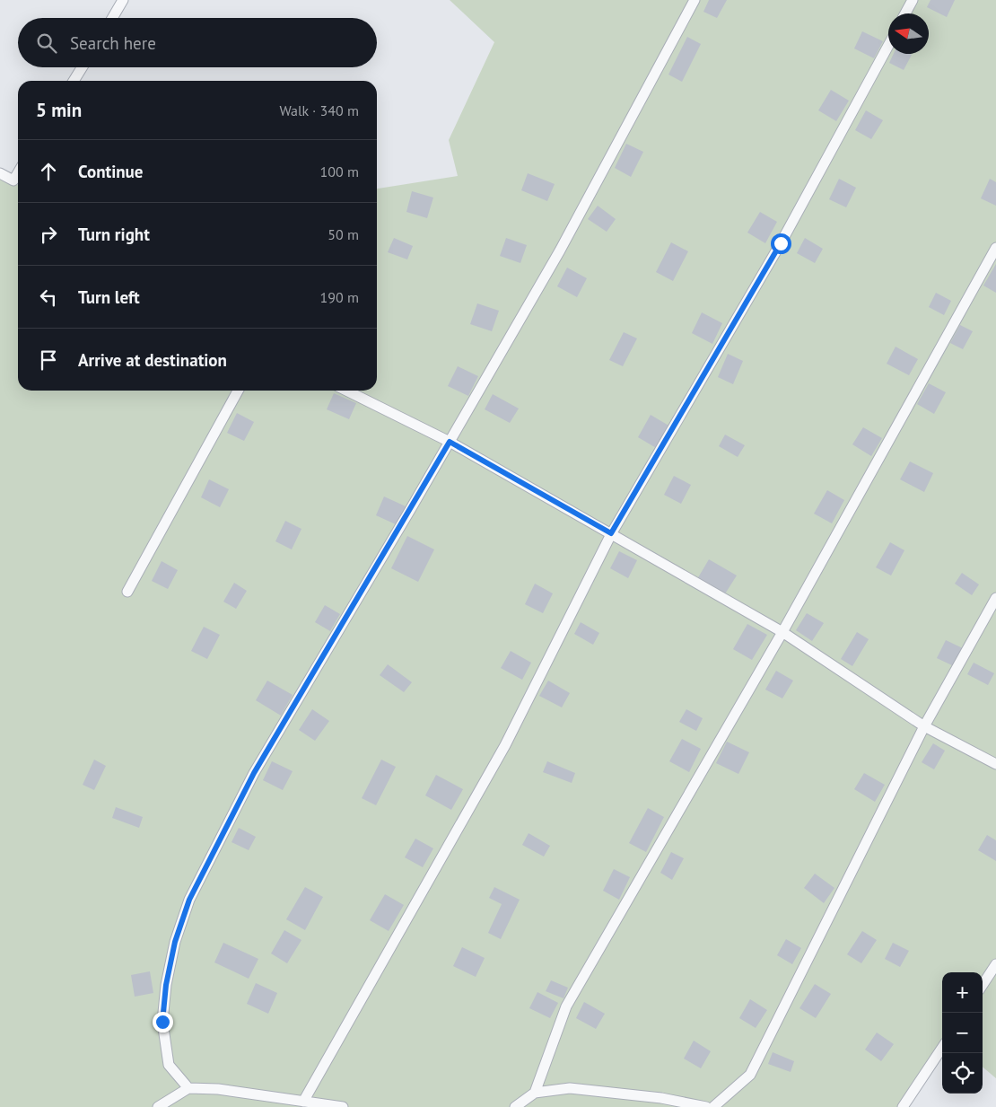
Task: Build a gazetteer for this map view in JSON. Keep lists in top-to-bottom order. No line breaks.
{"north":"left","page":{"search":"Search here","heading":["5 min","Walk · 340 m"],"list":[["Continue","100 m"],["Turn right","50 m"],["Turn left","190 m"],"Arrive at destination"],"map_buttons":["+","−"]}}
